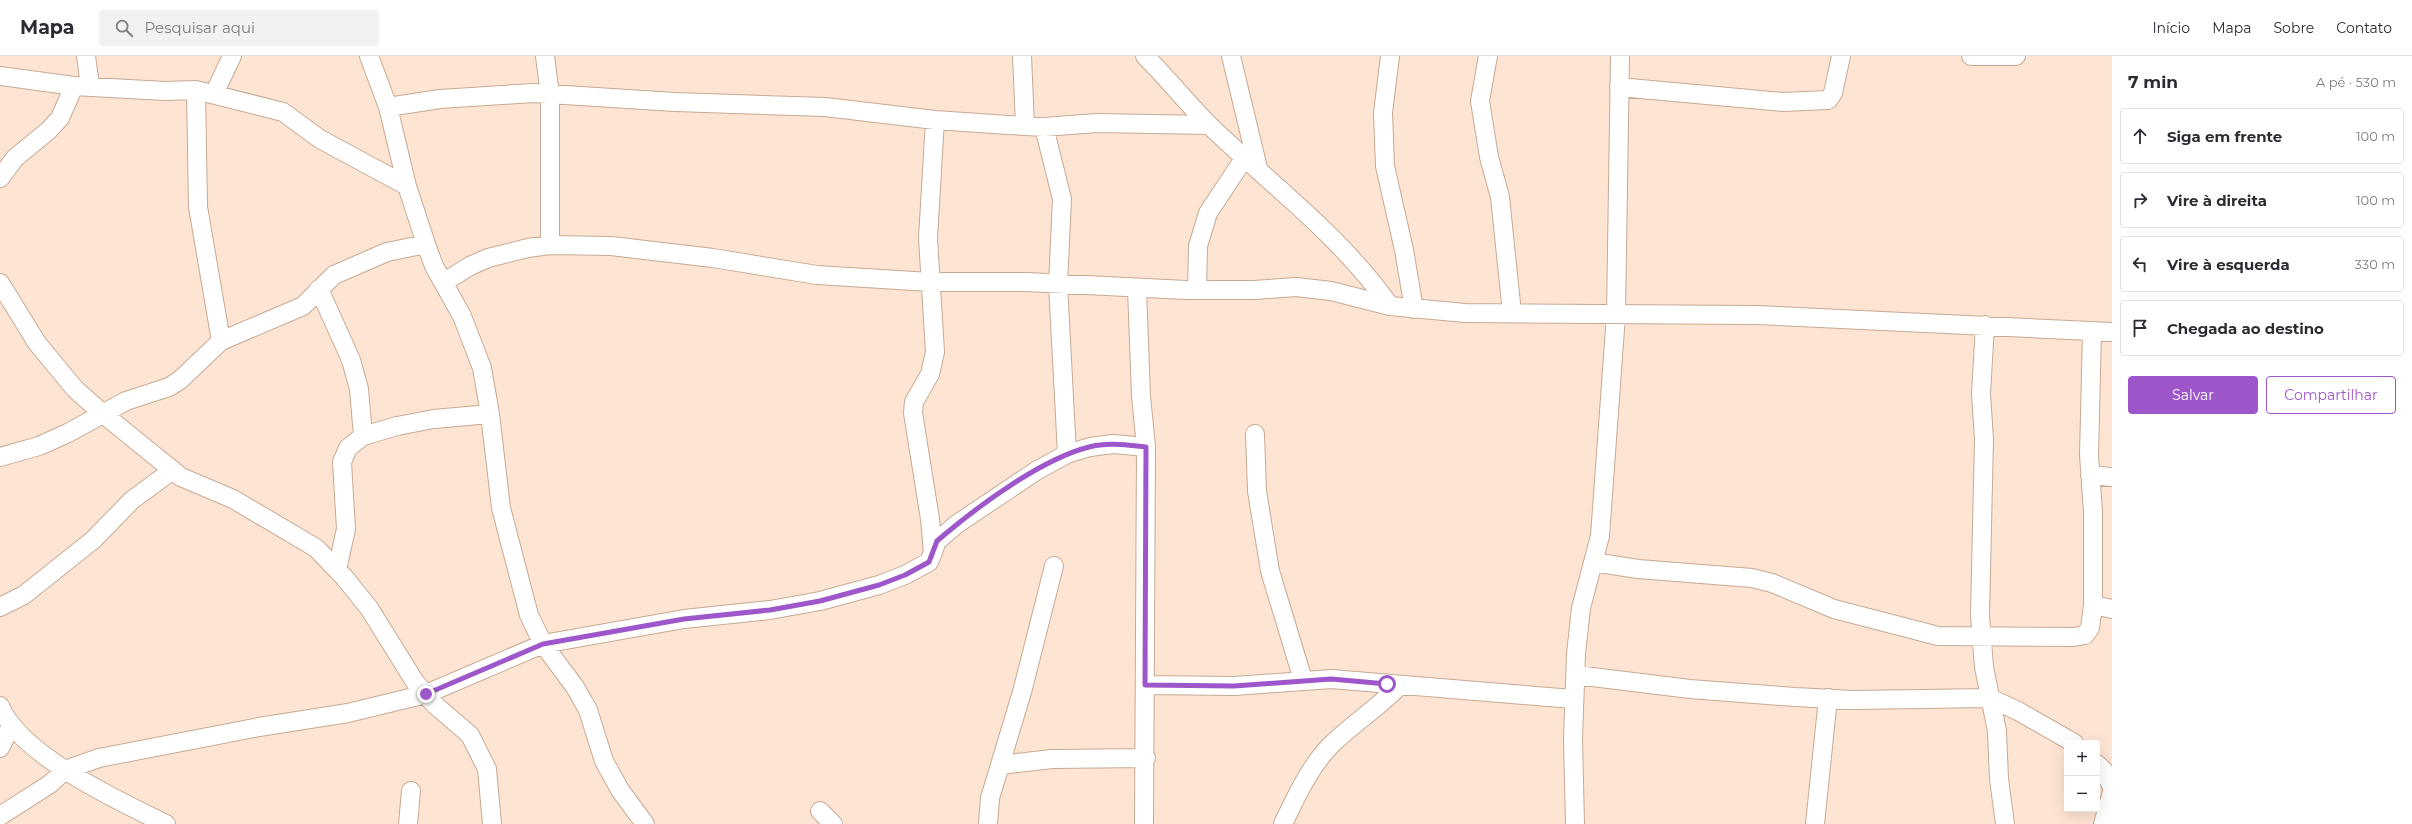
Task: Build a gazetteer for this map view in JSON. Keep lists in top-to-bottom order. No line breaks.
{"page":{"header":"Mapa","search":"Pesquisar aqui","nav":["Início","Mapa","Sobre","Contato"],"heading":["7 min","A pé · 530 m"],"list":[["Siga em frente","100 m"],["Vire à direita","100 m"],["Vire à esquerda","330 m"],"Chegada ao destino"],"buttons":["Salvar","Compartilhar"],"map_buttons":["+","−"]}}
